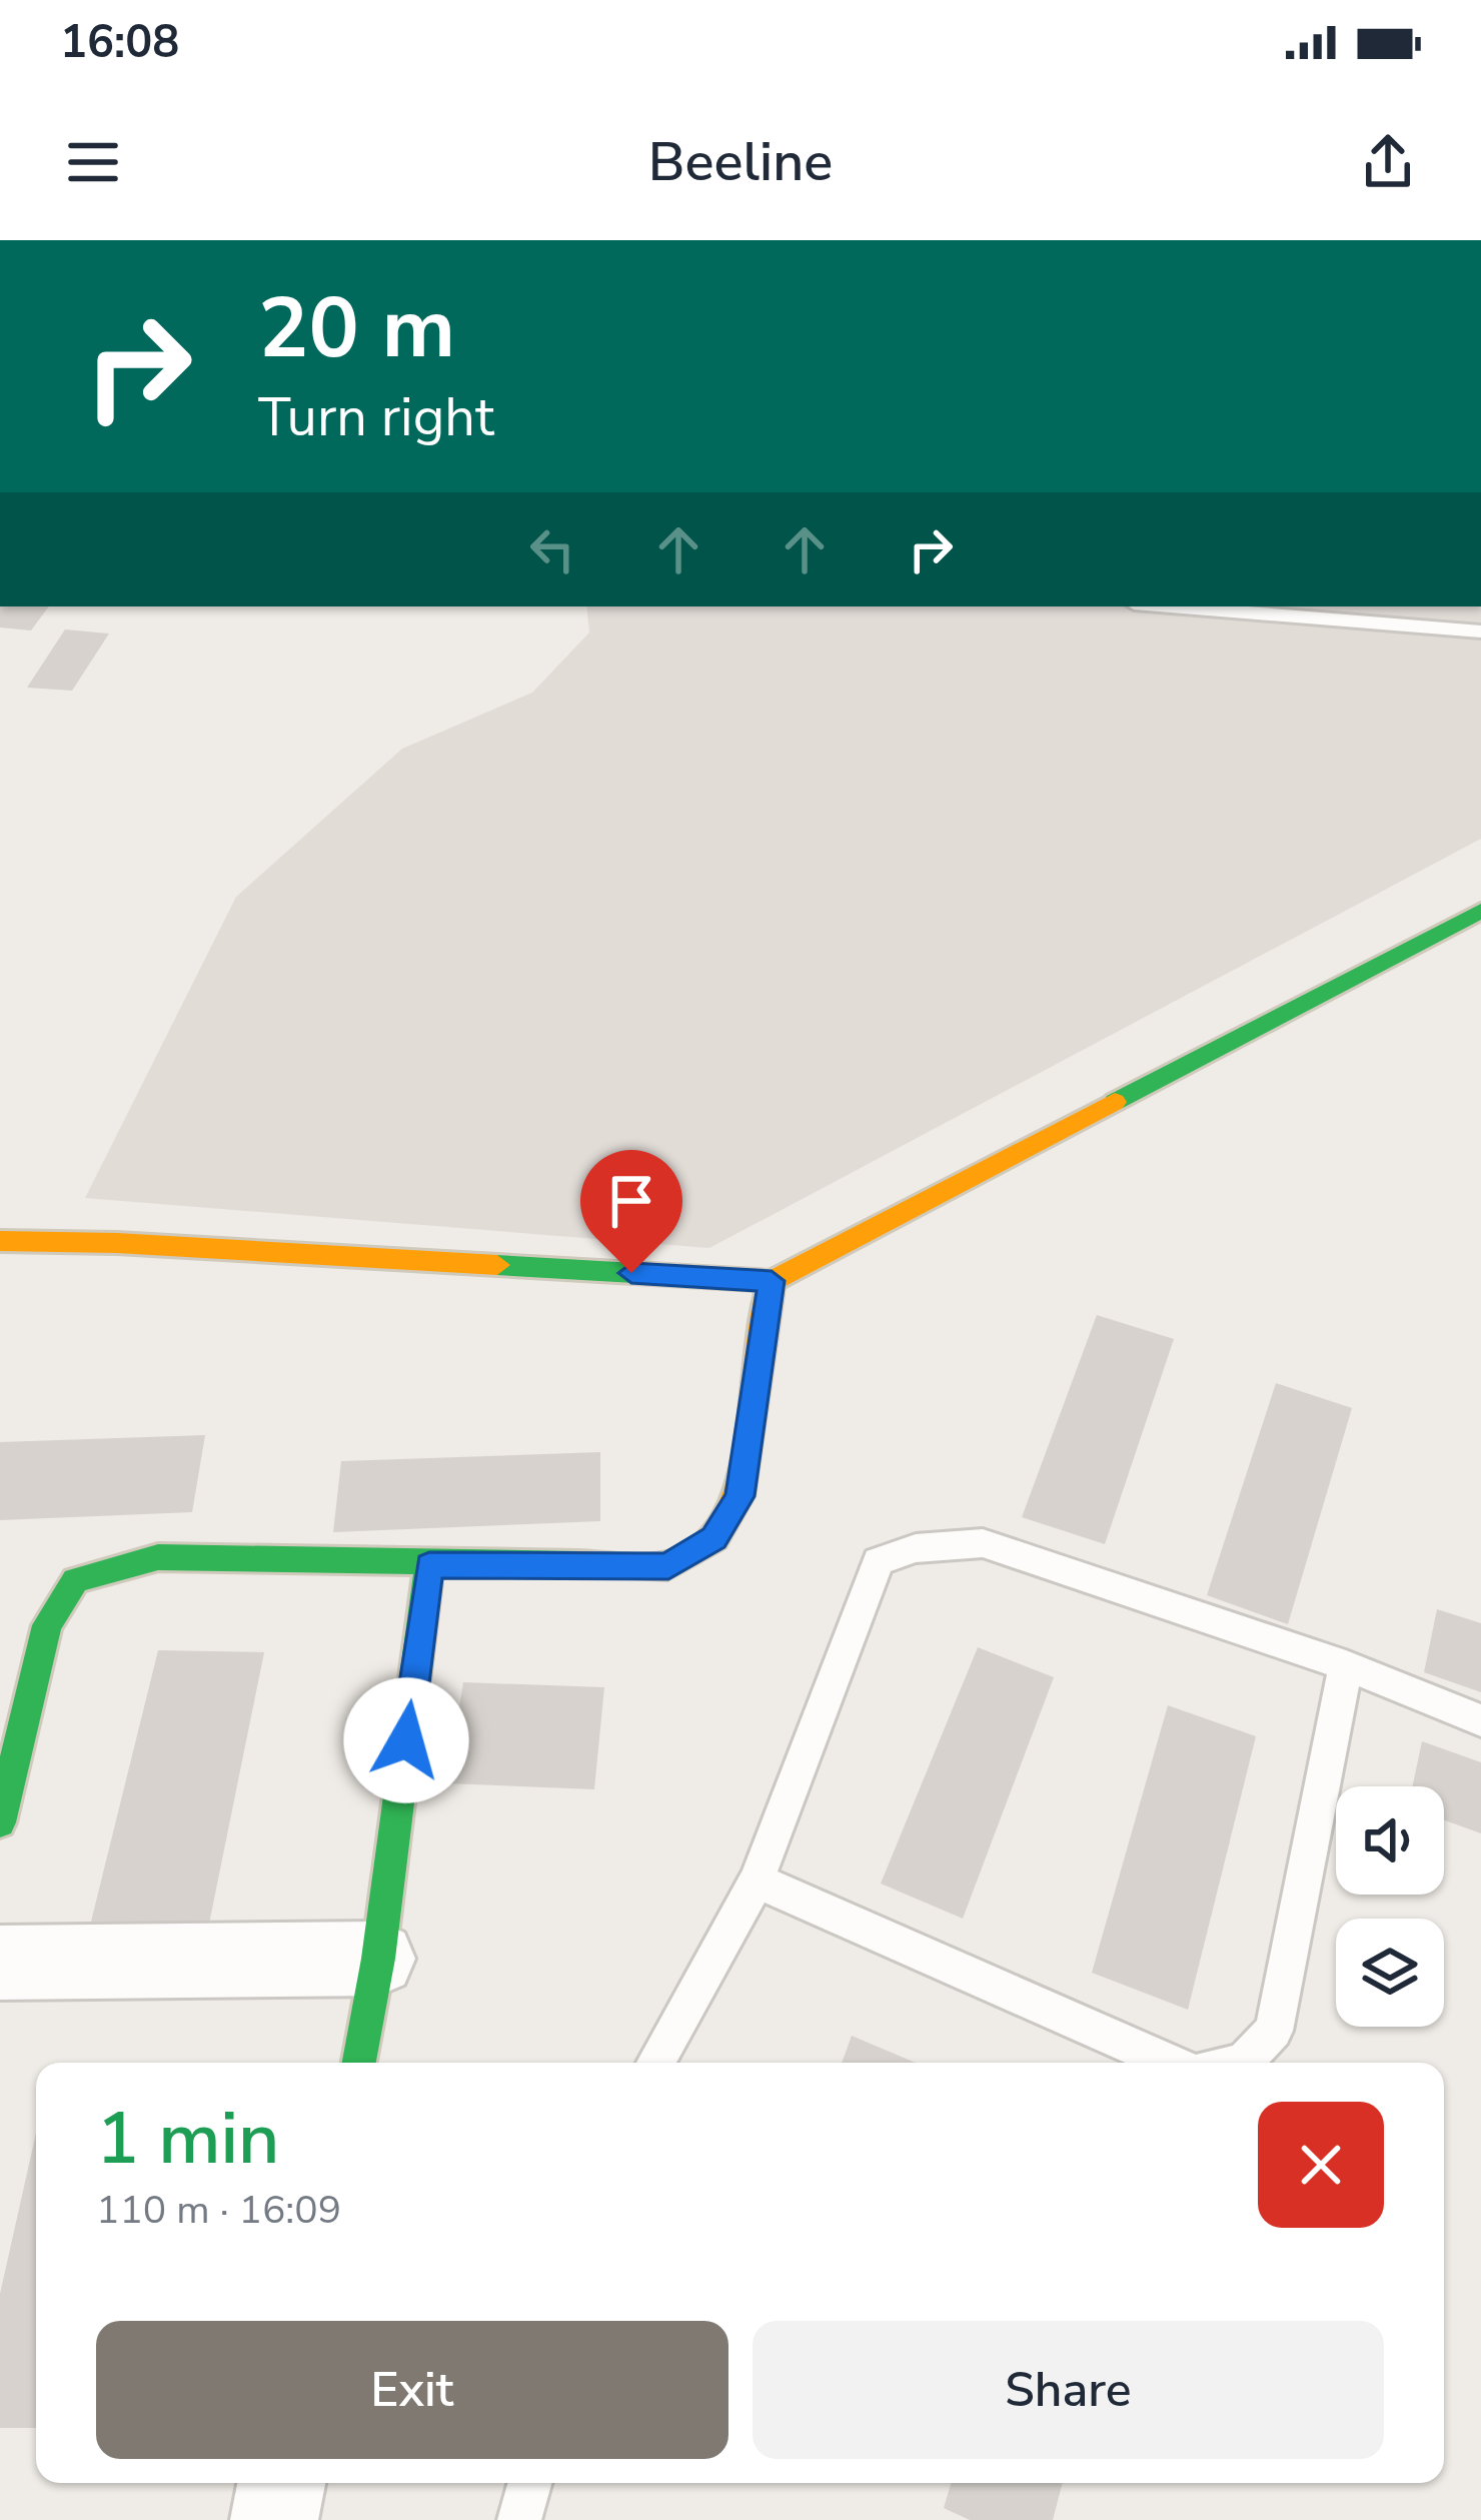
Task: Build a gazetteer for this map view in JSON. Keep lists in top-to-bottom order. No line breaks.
{"page":{"status":"16:08","header":"Beeline","turn":["20 m","Turn right"],"heading":["1 min","110 m · 16:09"],"buttons":["Exit","Share"]}}
